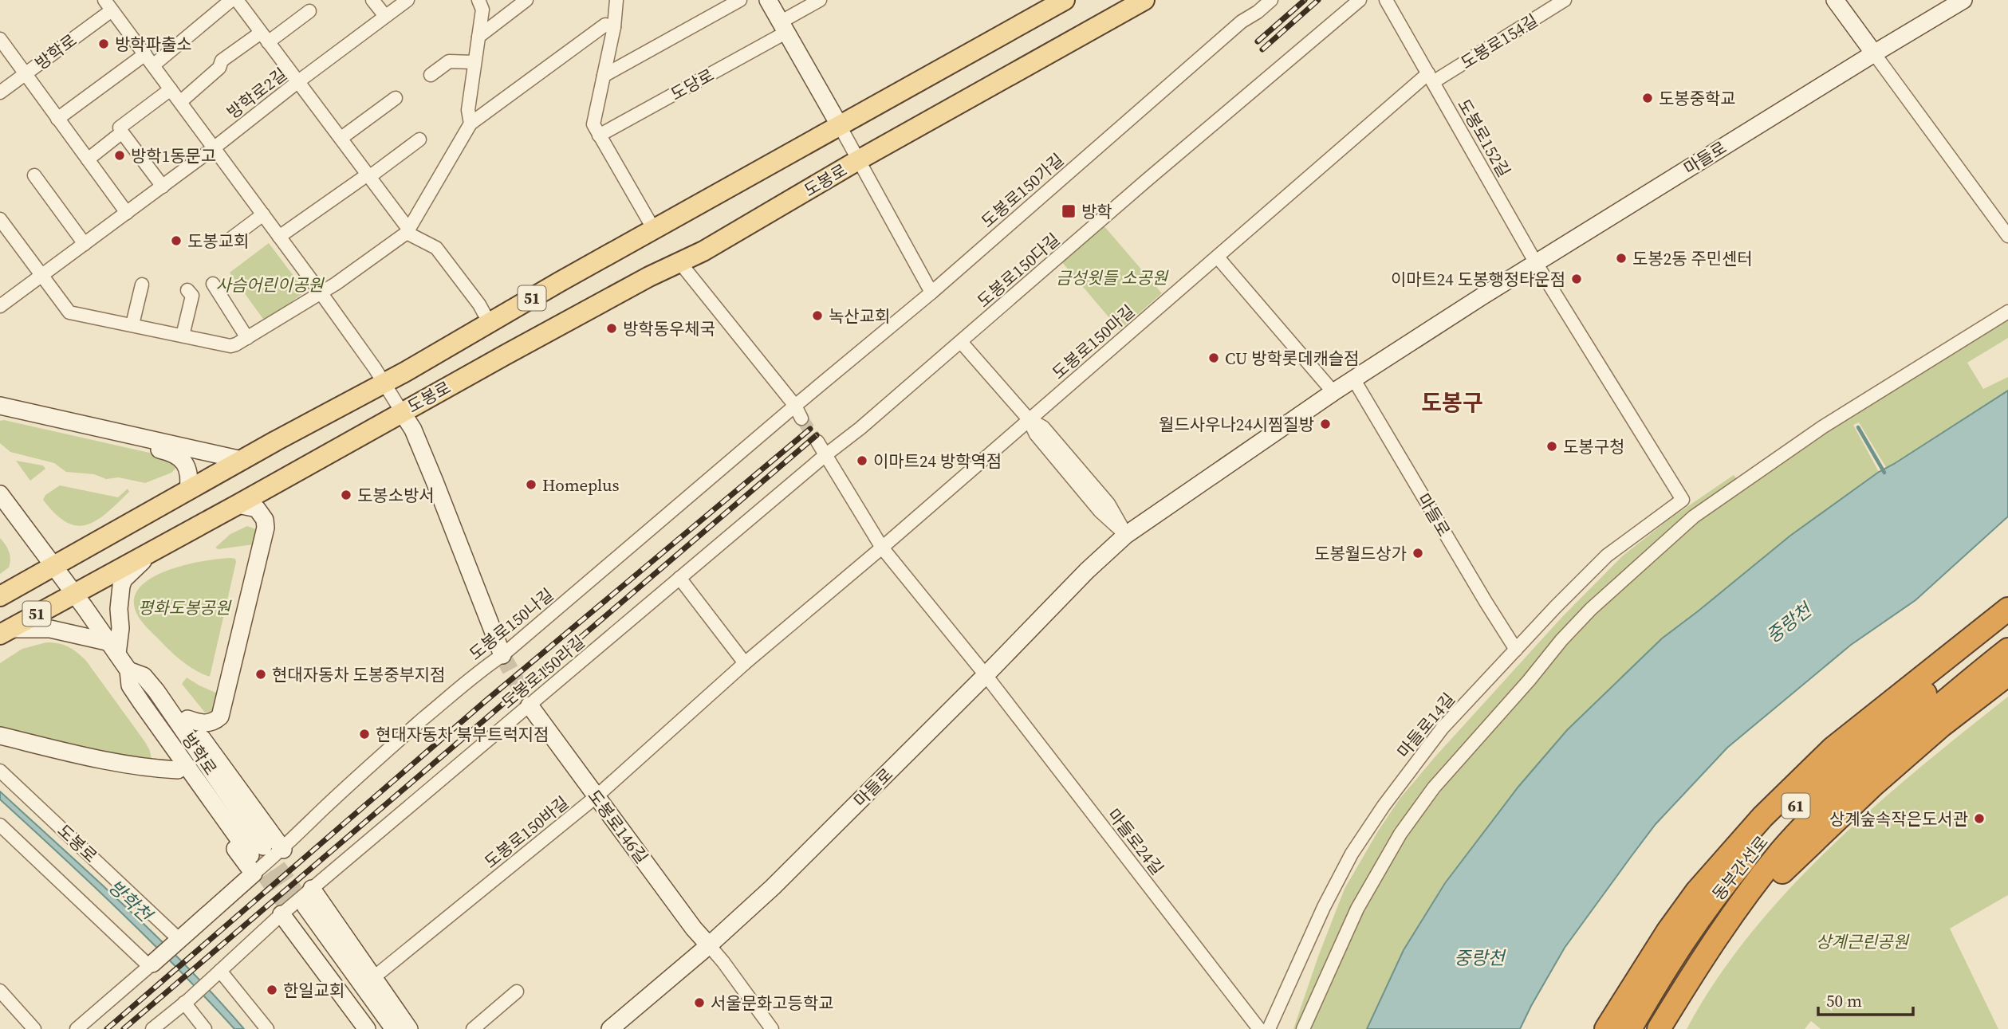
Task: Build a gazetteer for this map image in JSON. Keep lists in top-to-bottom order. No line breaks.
{"streets":{"highway":["61","동부간선로"],"main road":["방학로","마들로","도봉로","51","도봉로146길"],"street":["도봉로154길","도당로","방학로2길","도봉로152길","도봉로150가길","도봉로150다길","도봉로150마길","도봉로150나길","도봉로150라길","마들로14길","도봉로150바길","마들로24길"]},"crossings":[["도봉로154길","도봉로152길"],["도봉로154길","도봉로150마길"],["방학로","도봉로"],["도봉로152길","마들로"],["도봉로152길","도봉로150마길"],["도봉로152길","마들로14길"],["마들로","마들로14길"],["마들로","도봉로146길"],["마들로","마들로24길"],["도봉로","도봉로150가길"],["도봉로150가길","도봉로150나길"],["도봉로150다길","도봉로150라길"],["도봉로150다길","마들로24길"],["도봉로150마길","도봉로150바길"],["도봉로150마길","마들로24길"],["도봉로150라길","도봉로146길"],["도봉로150라길","마들로24길"],["도봉로146길","도봉로150바길"],["도봉로150바길","마들로24길"]],"districts":["도봉구"],"water":["중랑천","방학천"],"parks":["금성윗들 소공원","사슴어린이공원","평화도봉공원","상계근린공원"],"places":{"other":["방학파출소","도봉중학교","방학1동문고","도봉교회","도봉2동 주민센터","이마트24 도봉행정타운점","녹산교회","방학동우체국","CU 방학롯데캐슬점","월드사우나24시찜질방","도봉구청","이마트24 방학역점","Homeplus","도봉소방서","도봉월드상가","현대자동차 도봉중부지점","현대자동차 북부트럭지점","상계숲속작은도서관","한일교회","서울문화고등학교"],"transit":["방학"]},"scale_bar":"50 m"}
